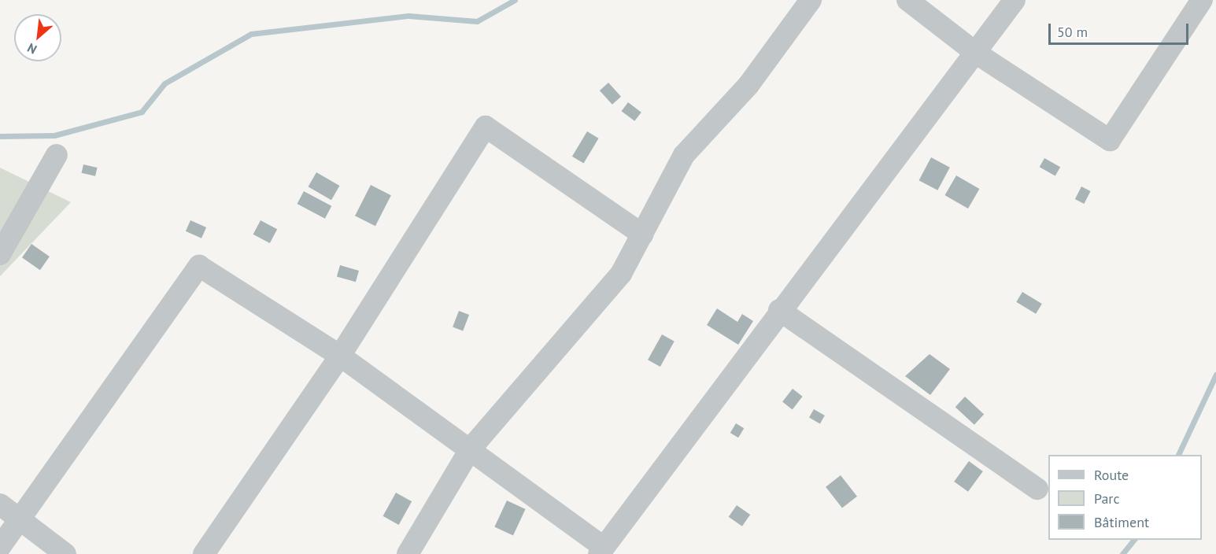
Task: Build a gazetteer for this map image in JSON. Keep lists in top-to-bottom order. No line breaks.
{"legend":["Route","Parc","Bâtiment"],"scale_bar":"50 m","north":"bottom left"}
